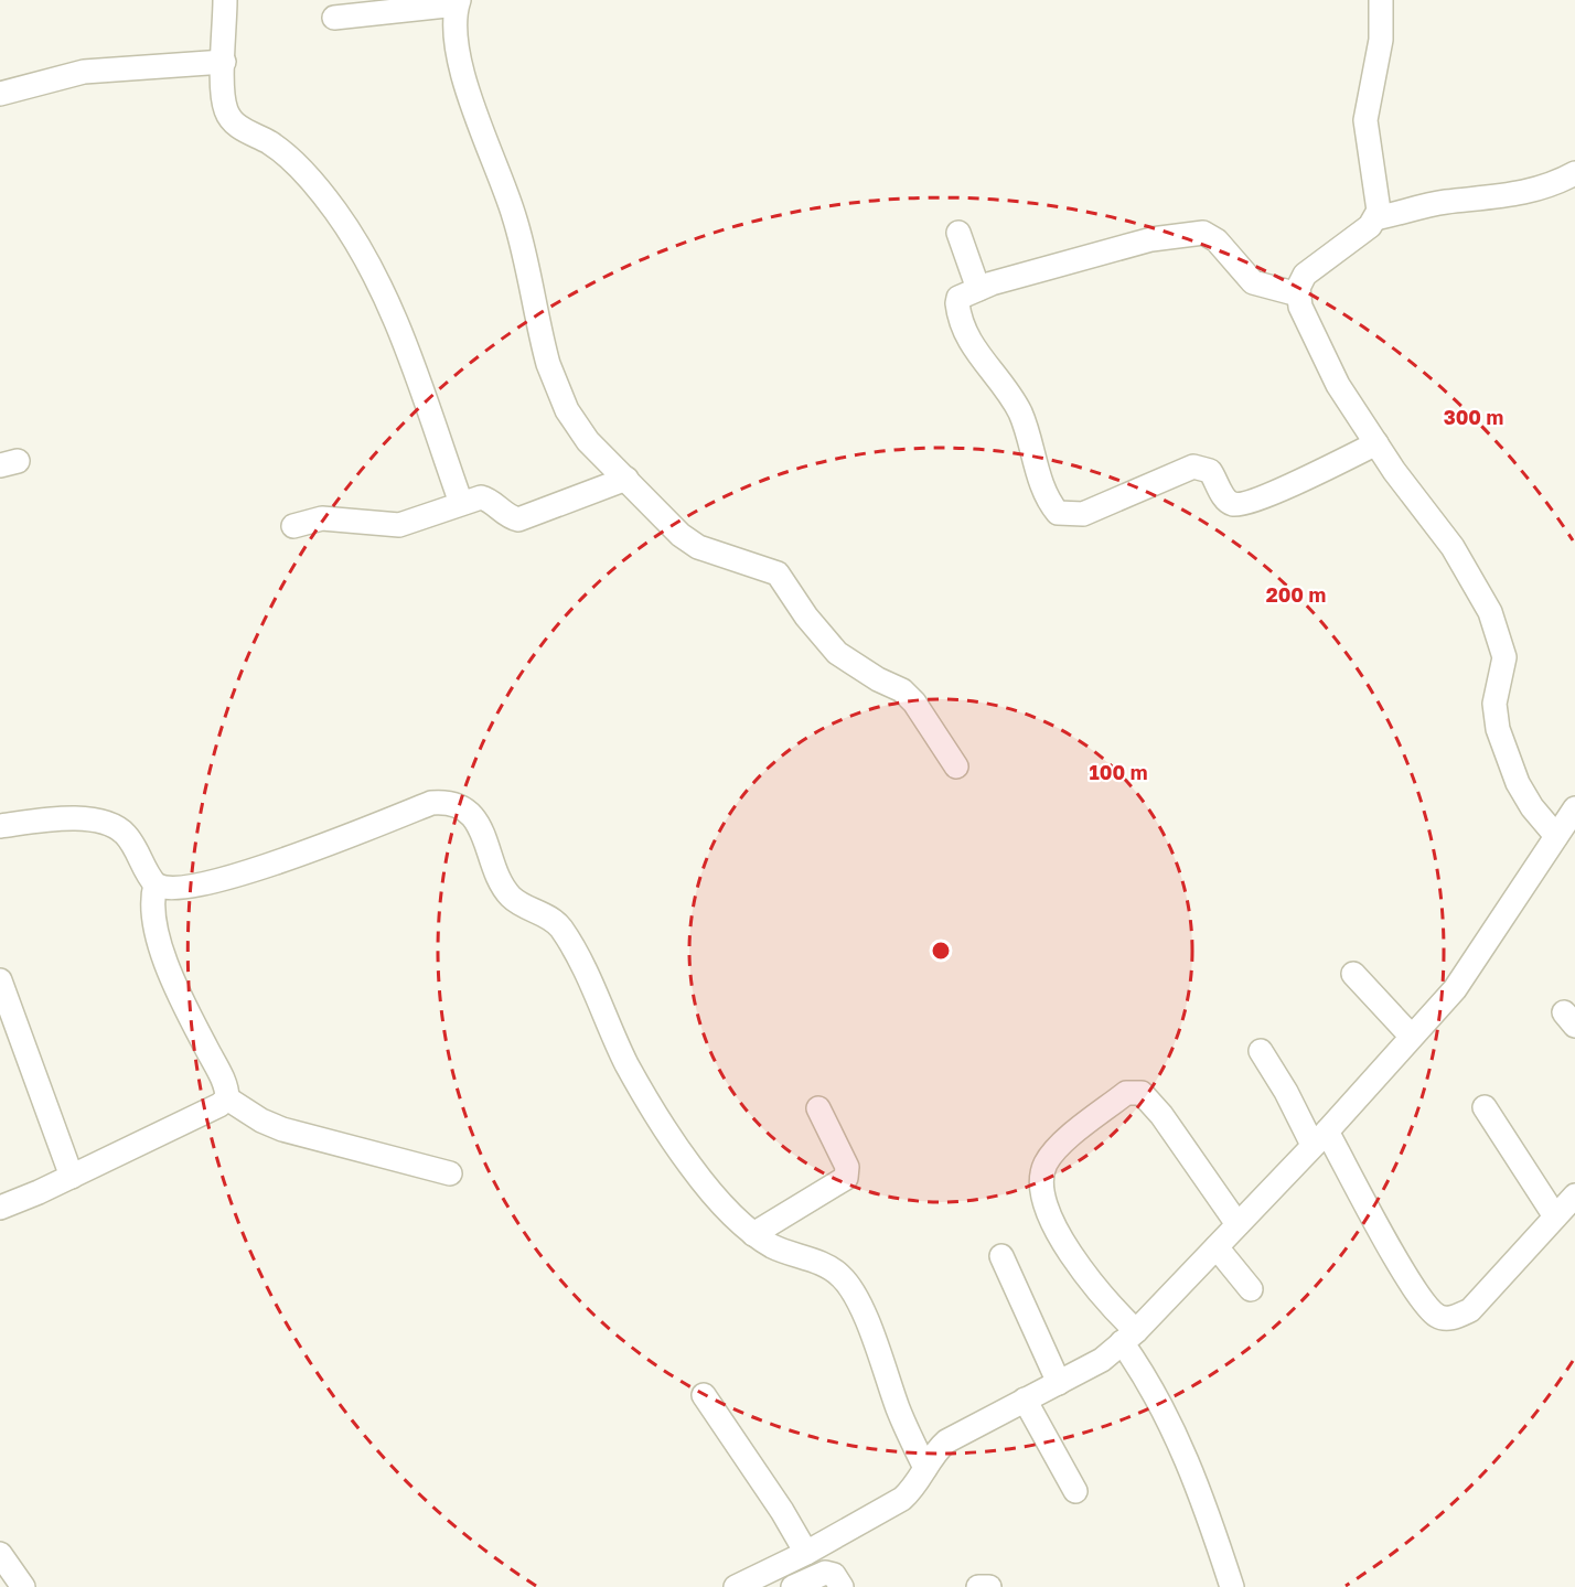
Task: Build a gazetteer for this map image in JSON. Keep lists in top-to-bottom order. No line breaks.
{"rings":["300 m","200 m","100 m"]}
